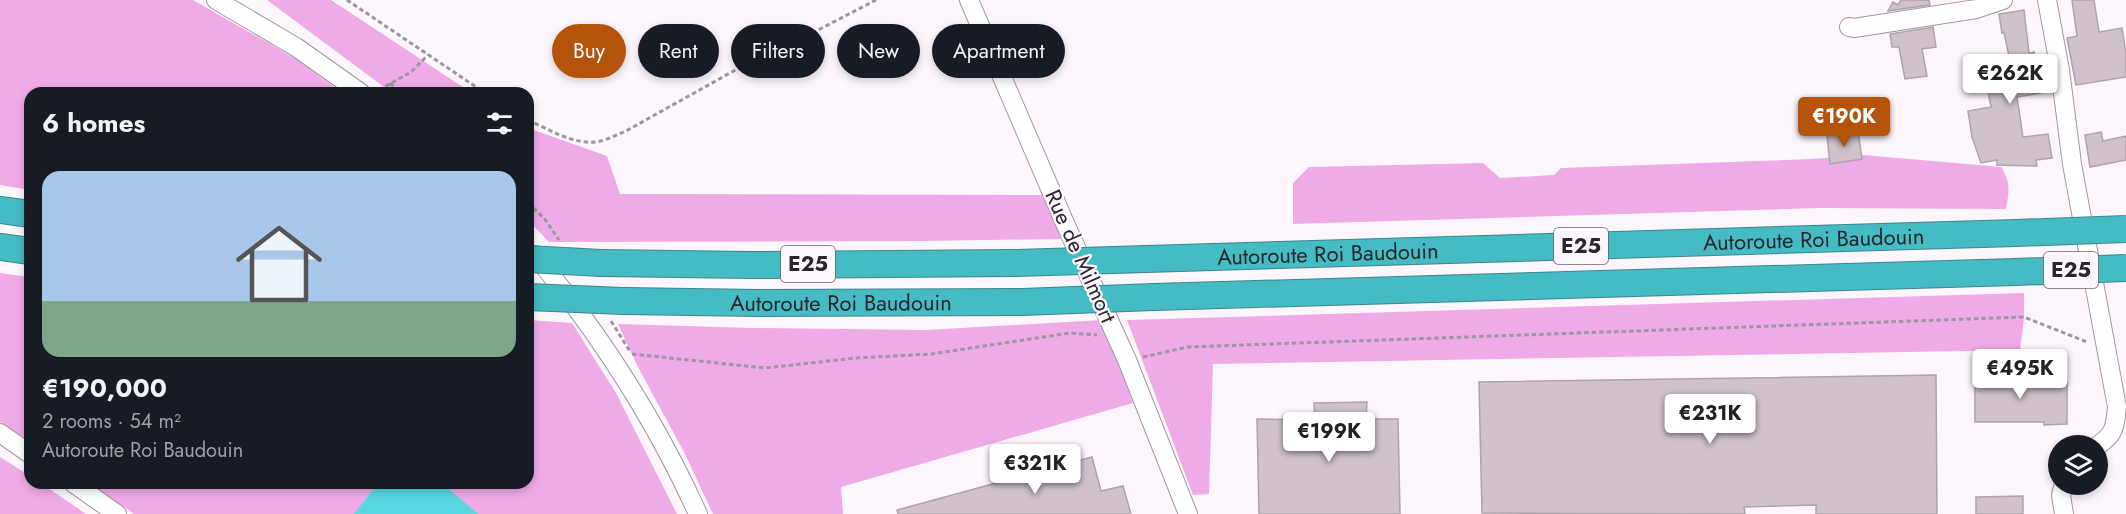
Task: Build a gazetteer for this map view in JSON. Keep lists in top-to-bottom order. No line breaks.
{"streets":{"highway":["Autoroute Roi Baudouin","E25"],"street":["Rue de Milmort"]},"page":{"chip":["Buy","Rent","Filters","New","Apartment"],"price":["€262K","€190K","€495K","€231K","€199K","€321K"],"heading":"6 homes","list":[{"name":"€190,000","note":"2 rooms · 54 m² · Autoroute Roi Baudouin"}]}}
